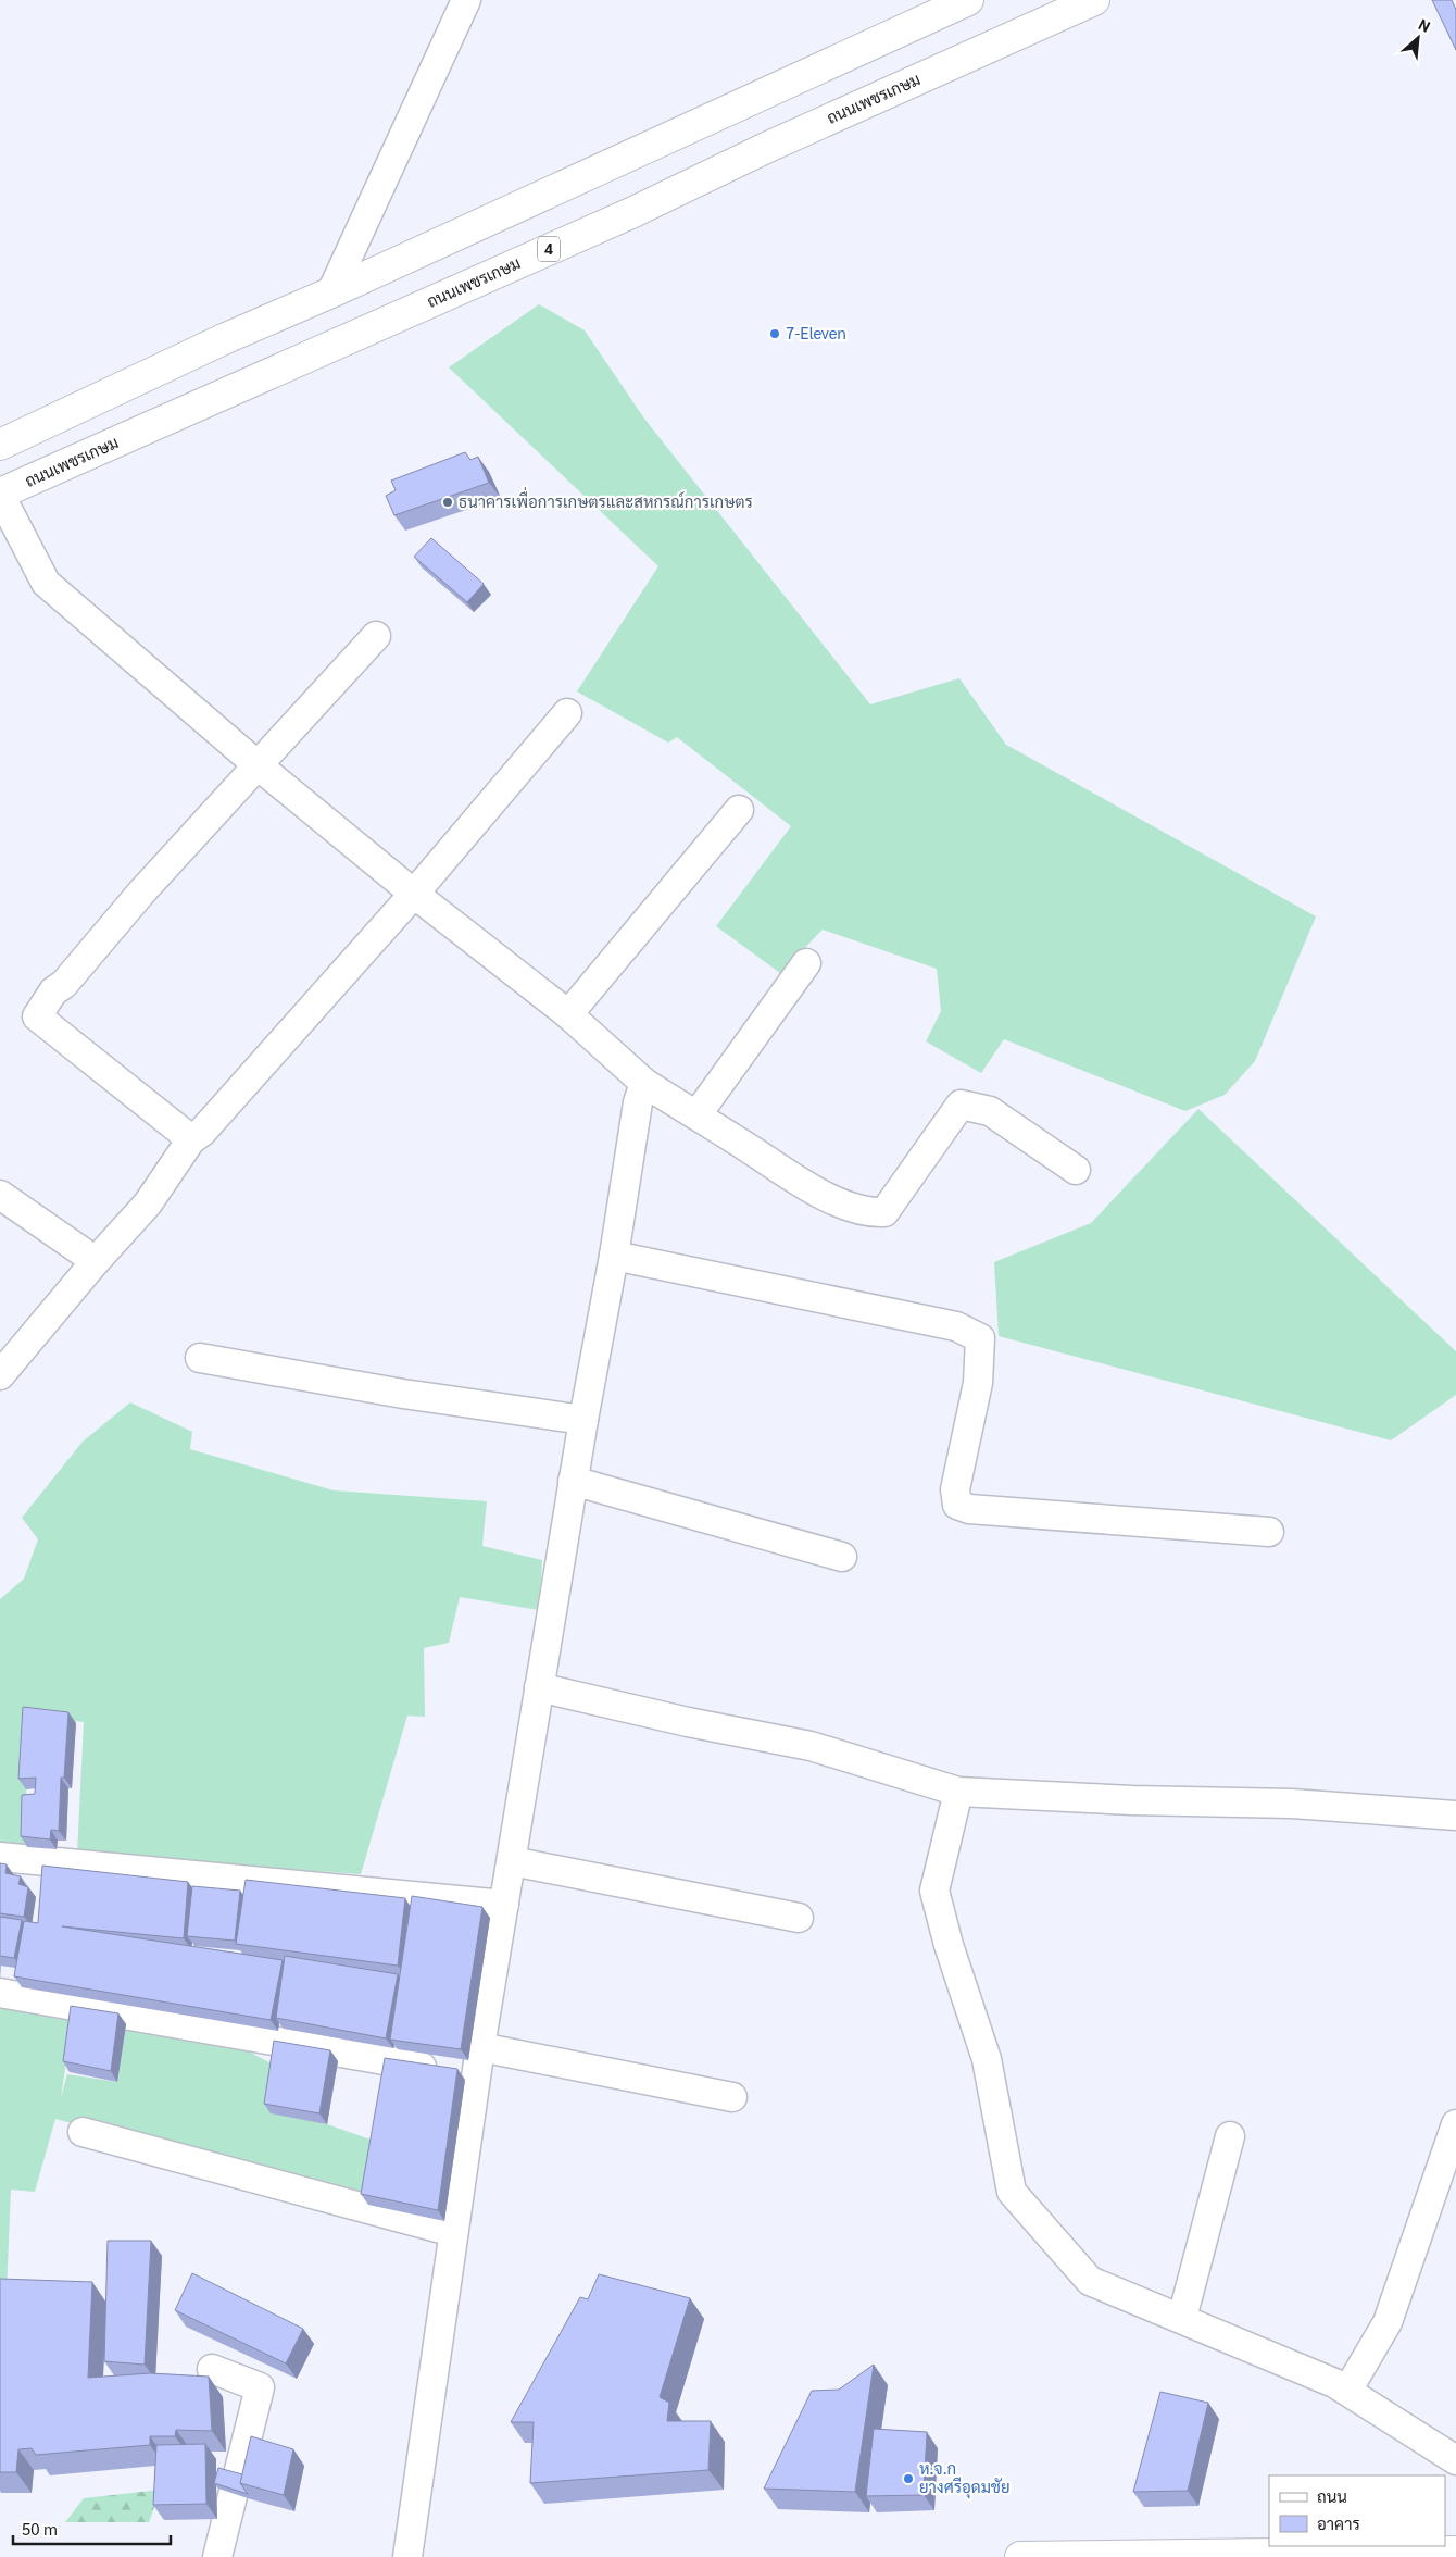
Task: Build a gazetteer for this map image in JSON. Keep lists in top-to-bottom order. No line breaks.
{"streets":{"main road":["ถนนเพชรเกษม","4"]},"places":["7-Eleven","ธนาคารเพื่อการเกษตรและสหกรณ์การเกษตร","ห.จ.ก ยางศรีอุดมชัย"],"legend":["ถนน","อาคาร"],"scale_bar":"50 m","north":"top right"}
